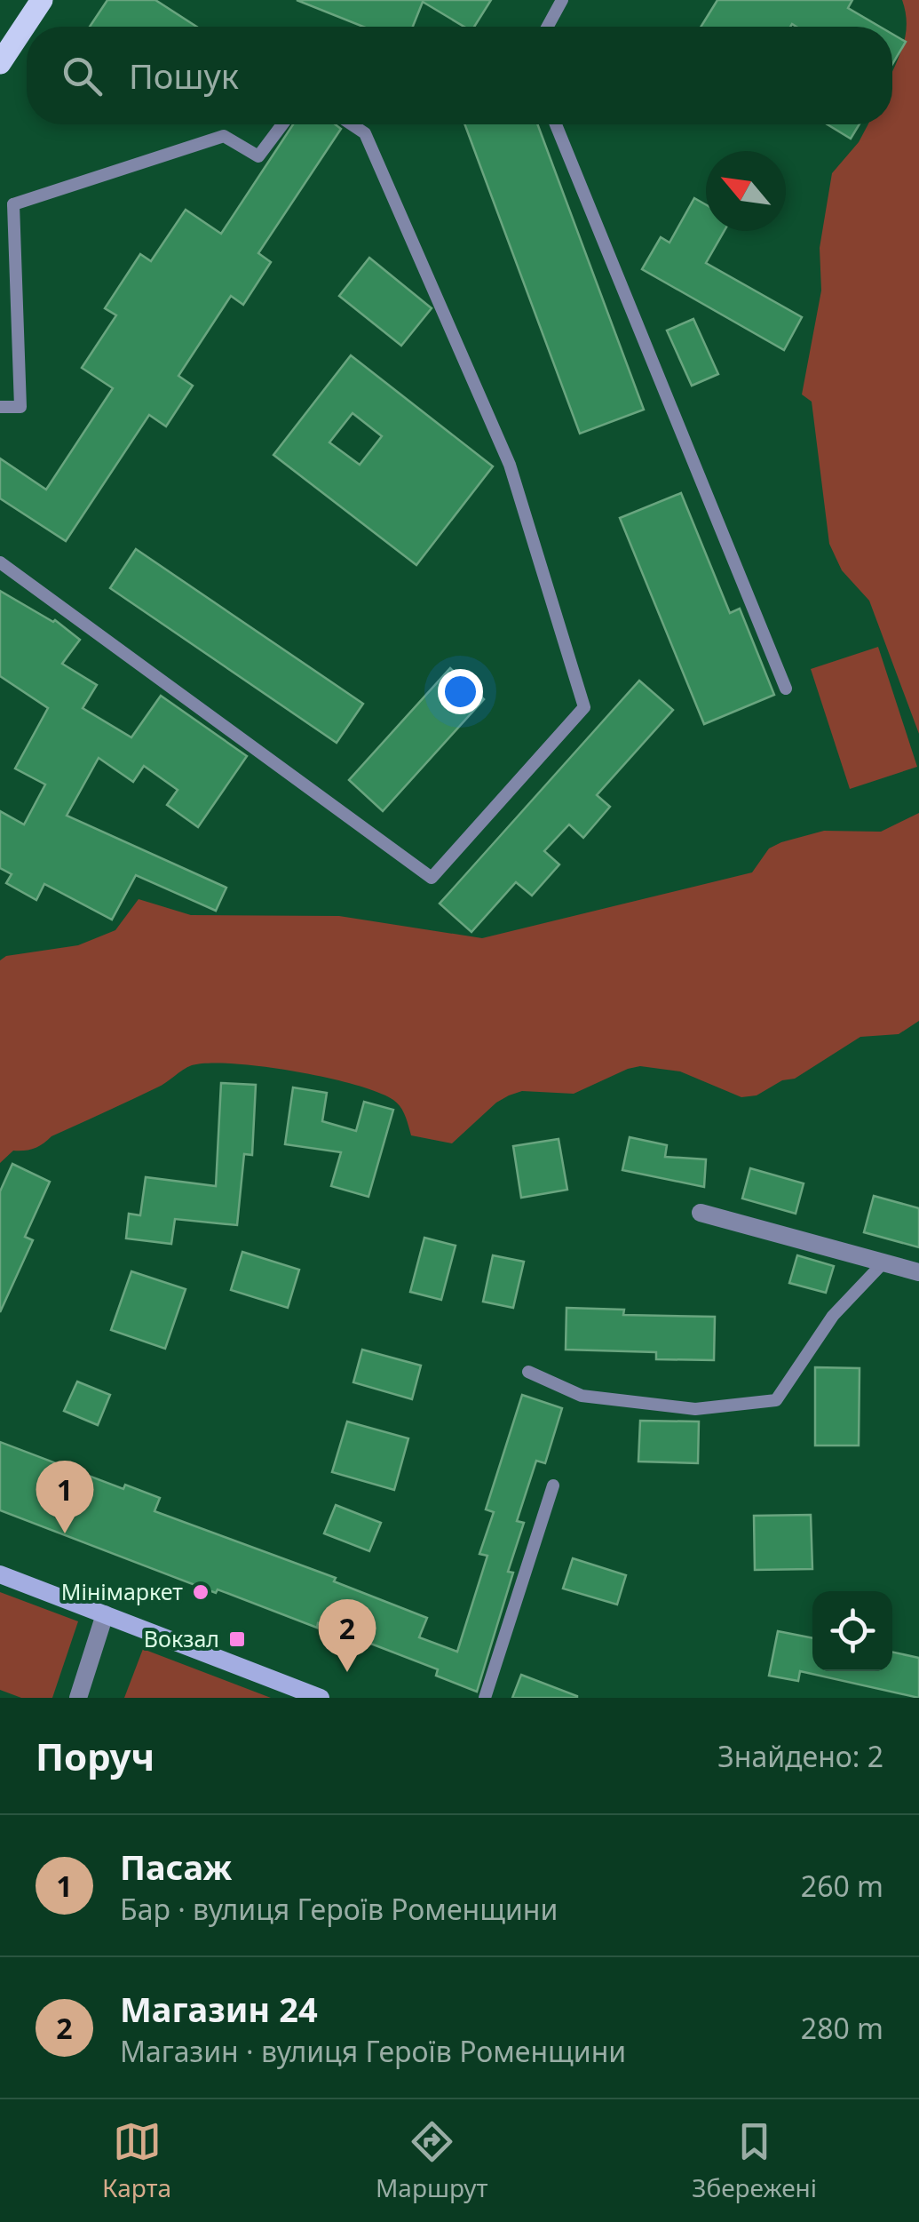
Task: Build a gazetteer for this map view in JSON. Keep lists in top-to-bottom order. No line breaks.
{"places":{"other":["Мінімаркет"],"transit":["Вокзал"]},"north":"top left","page":{"search":"Пошук","pins":["1","2"],"heading":["Поруч","Знайдено: 2"],"list":[{"mark":"1","name":"Пасаж","note":"Бар · вулиця Героїв Роменщини","value":"260 m"},{"mark":"2","name":"Магазин 24","note":"Магазин · вулиця Героїв Роменщини","value":"280 m"}],"nav":["Карта","Маршрут","Збережені"]}}
